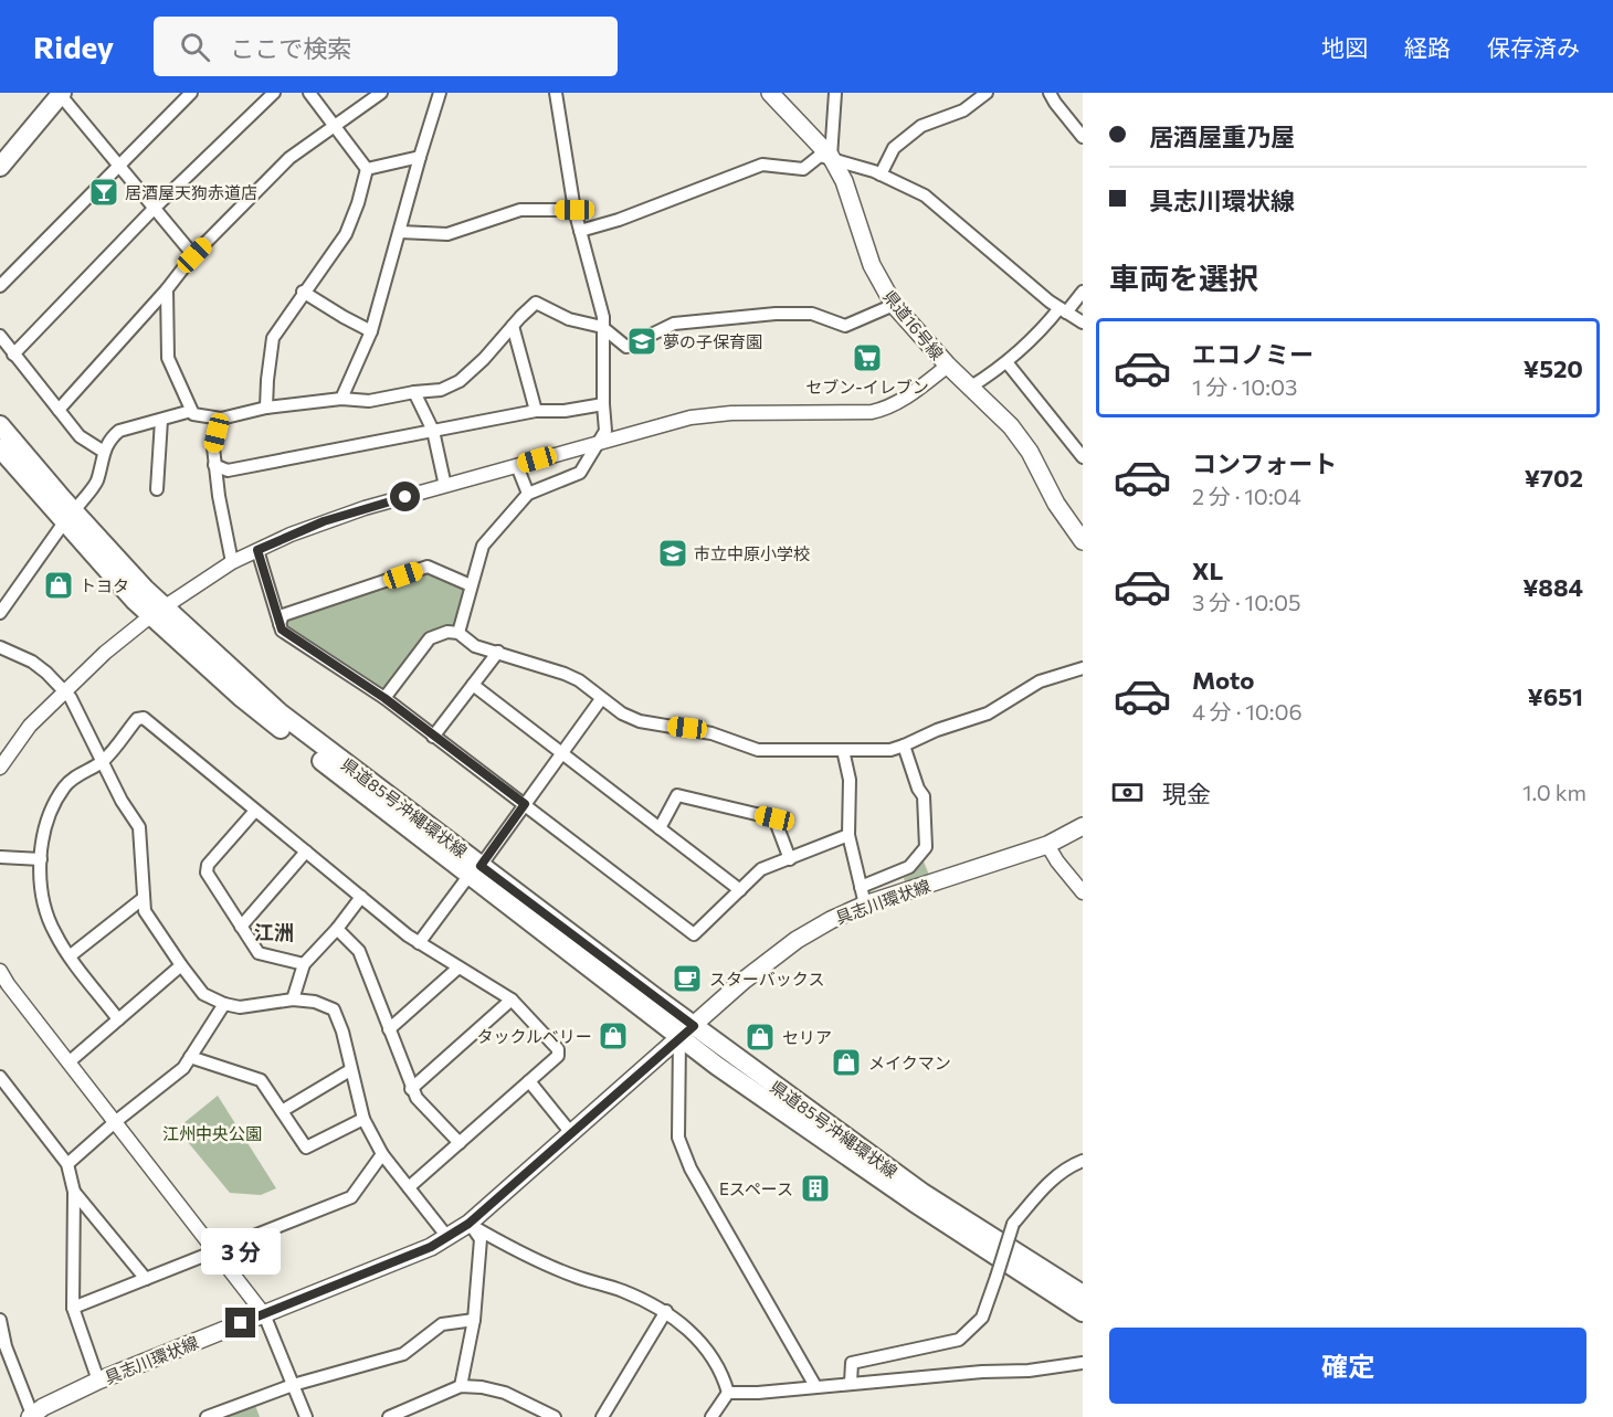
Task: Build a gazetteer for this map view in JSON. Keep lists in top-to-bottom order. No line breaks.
{"streets":{"main road":["県道16号線","県道85号沖縄環状線","具志川環状線"]},"crossings":[["県道85号沖縄環状線","具志川環状線"]],"districts":["江洲"],"parks":["江州中央公園"],"places":{"bar":["居酒屋天狗赤道店"],"school or university":["夢の子保育園","市立中原小学校"],"supermarket":["セブン-イレブン"],"shop":["トヨタ","タックルベリー","セリア","メイクマン"],"cafe":["スターバックス"],"building":["Eスペース"]},"page":{"header":"Ridey","search":"ここで検索","nav":["地図","経路","保存済み"],"banner":["居酒屋重乃屋","具志川環状線"],"heading":"車両を選択","list":[{"name":"エコノミー","note":"1 分 · 10:03","value":"¥520"},{"name":"コンフォート","note":"2 分 · 10:04","value":"¥702"},{"name":"XL","note":"3 分 · 10:05","value":"¥884"},{"name":"Moto","note":"4 分 · 10:06","value":"¥651"}],"pay":["現金","1.0 km"],"bubble":"3 分","buttons":"確定"}}
